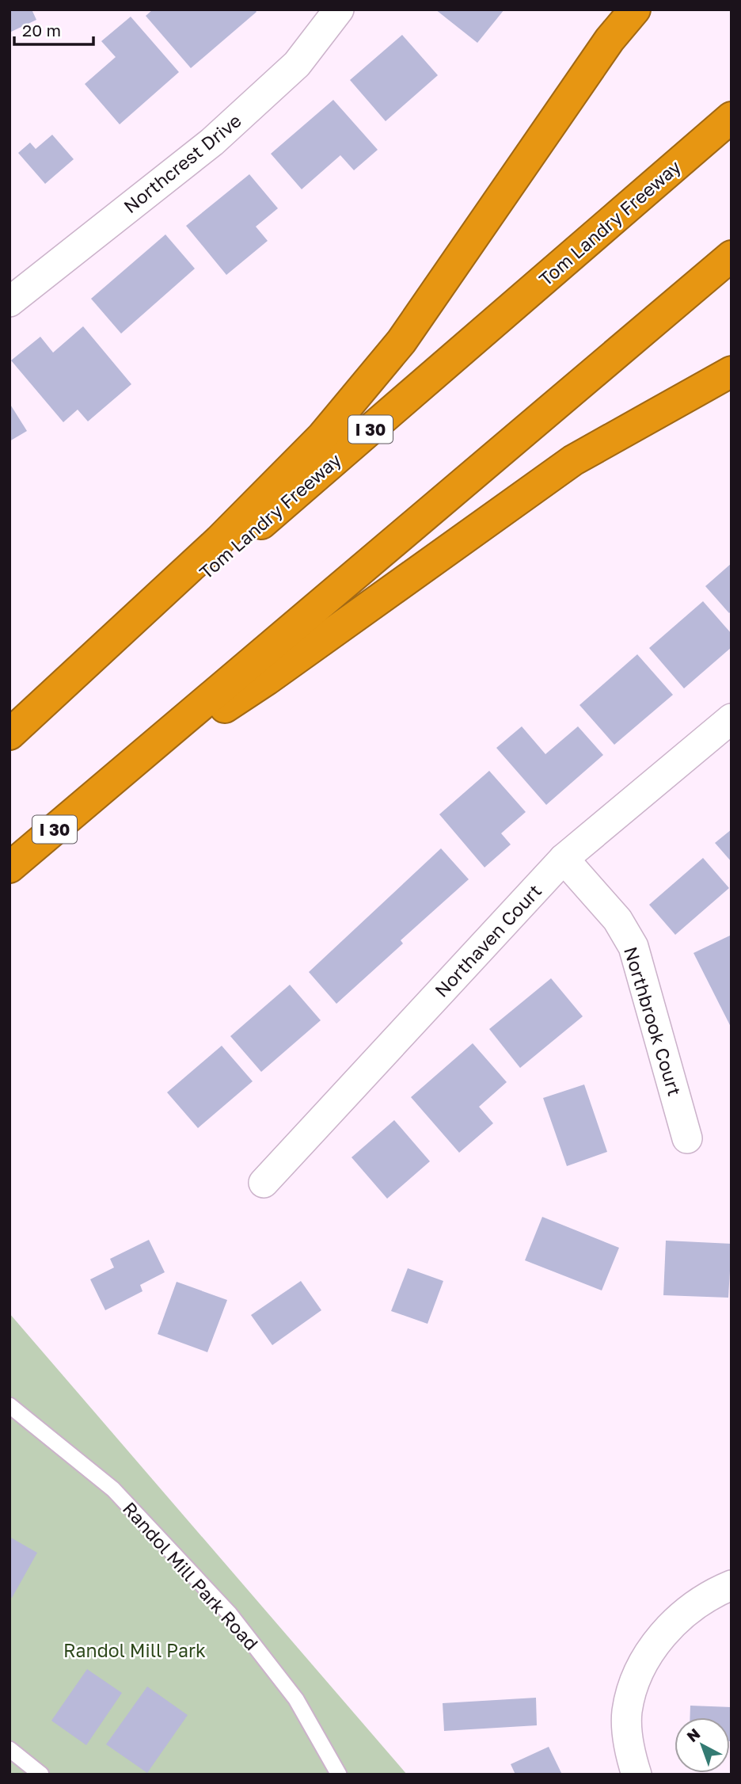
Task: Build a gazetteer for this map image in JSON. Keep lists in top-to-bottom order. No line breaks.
{"streets":{"highway":["Tom Landry Freeway","I 30"],"street":["Northcrest Drive","Northaven Court","Northbrook Court"],"lane":["Randol Mill Park Road"]},"crossings":[["Northaven Court","Northbrook Court"]],"parks":["Randol Mill Park"],"scale_bar":"20 m","north":"top left"}
